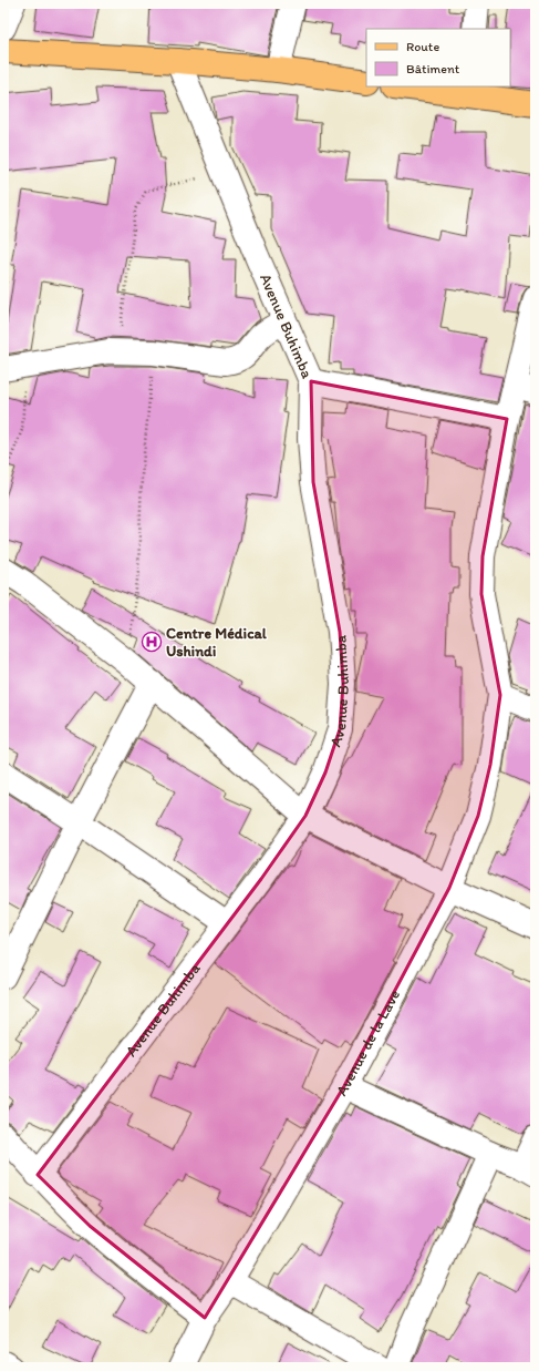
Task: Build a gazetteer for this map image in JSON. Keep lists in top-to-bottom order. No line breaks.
{"streets":{"street":["Avenue Buhimba","Avenue de la Lave"]},"places":{"hospital":["Centre Médical Ushindi"]},"legend":["Route","Bâtiment"]}
